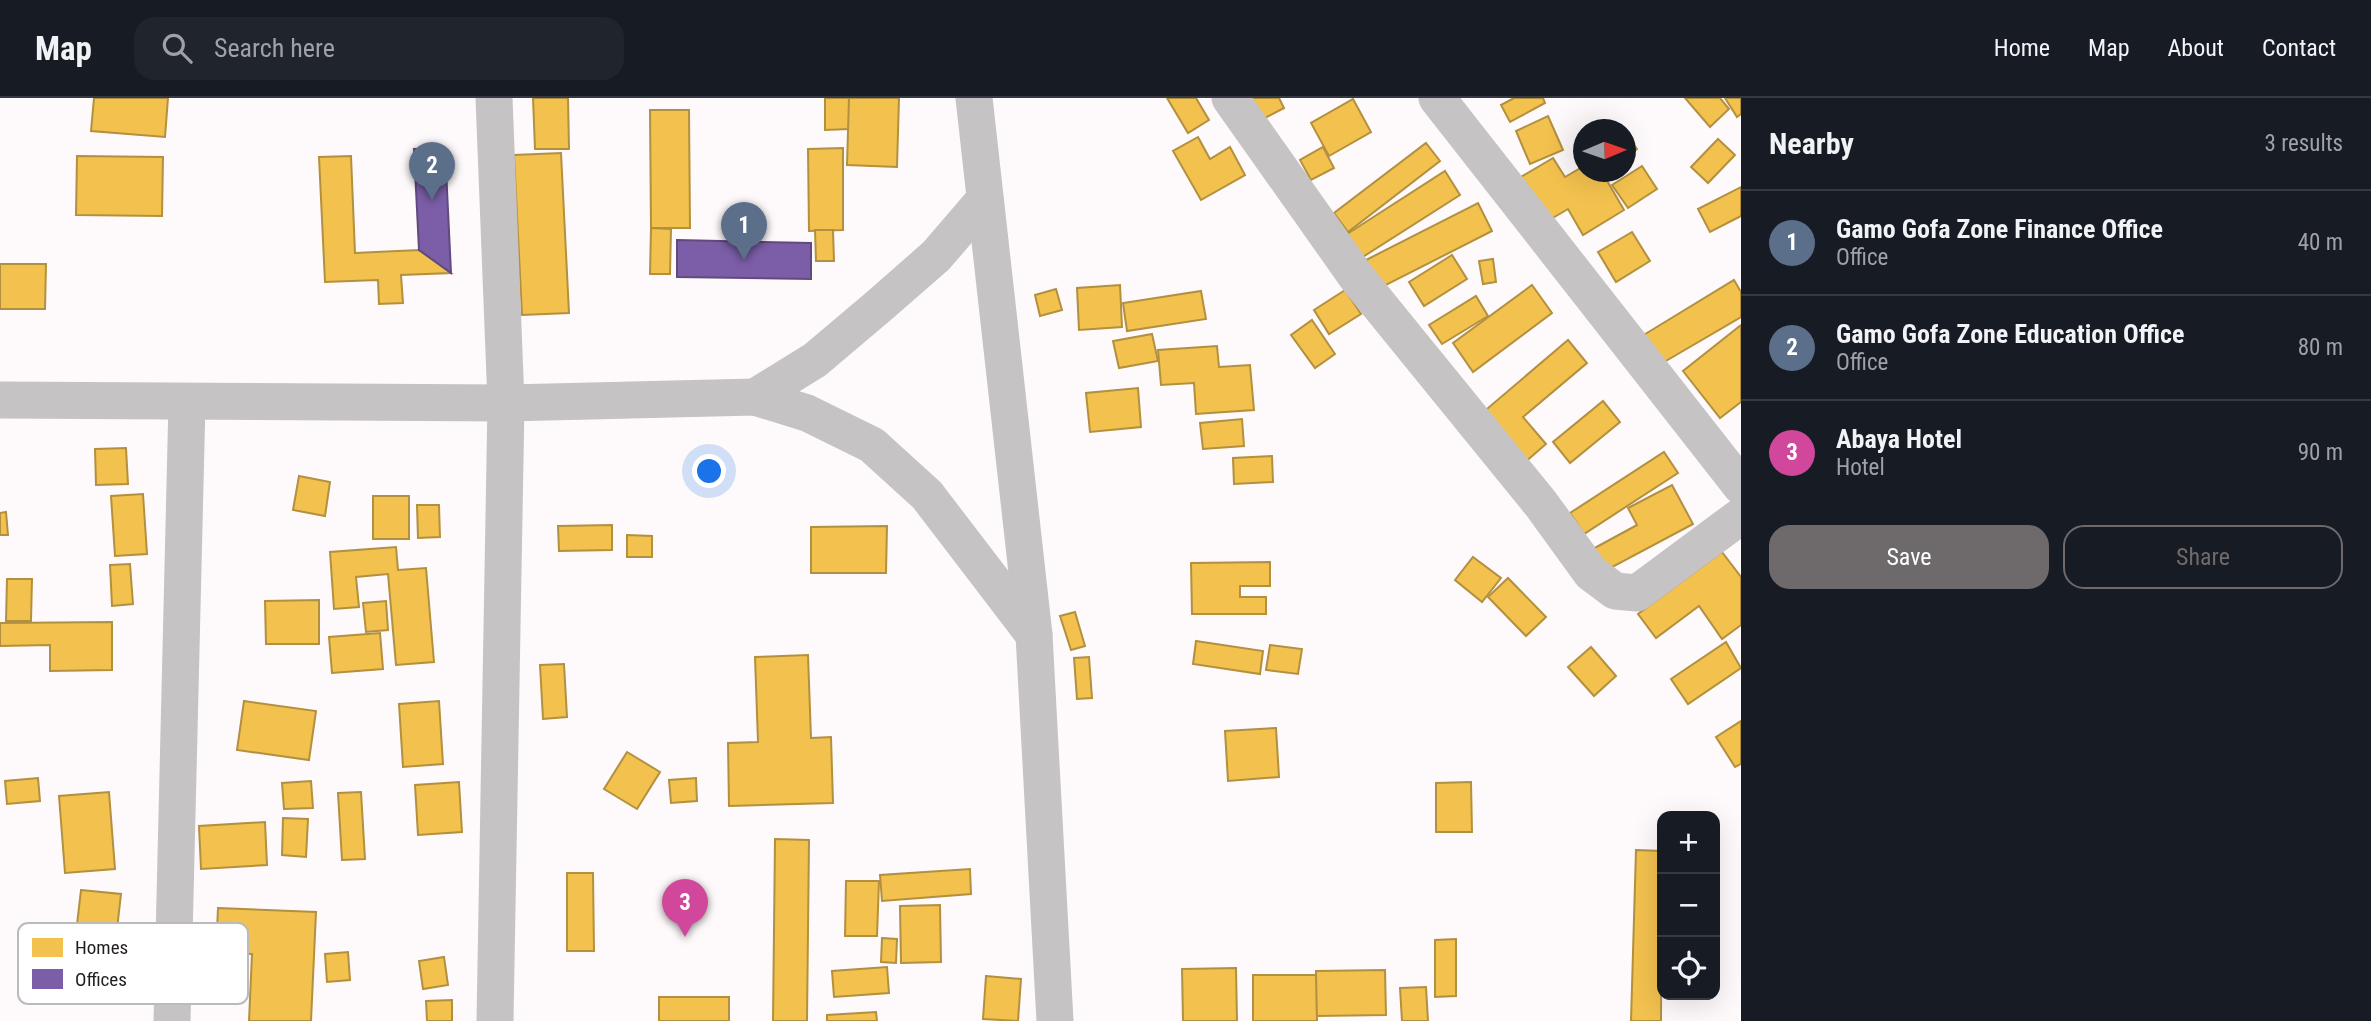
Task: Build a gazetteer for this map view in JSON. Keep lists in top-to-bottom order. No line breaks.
{"legend":["Homes","Offices"],"north":"right","page":{"header":"Map","search":"Search here","nav":["Home","Map","About","Contact"],"heading":["Nearby","3 results"],"pins":["2","1","3"],"list":[{"mark":"1","name":"Gamo Gofa Zone Finance Office","note":"Office","value":"40 m"},{"mark":"2","name":"Gamo Gofa Zone Education Office","note":"Office","value":"80 m"},{"mark":"3","name":"Abaya Hotel","note":"Hotel","value":"90 m"}],"buttons":["Save","Share"],"map_buttons":["+","−"]}}
